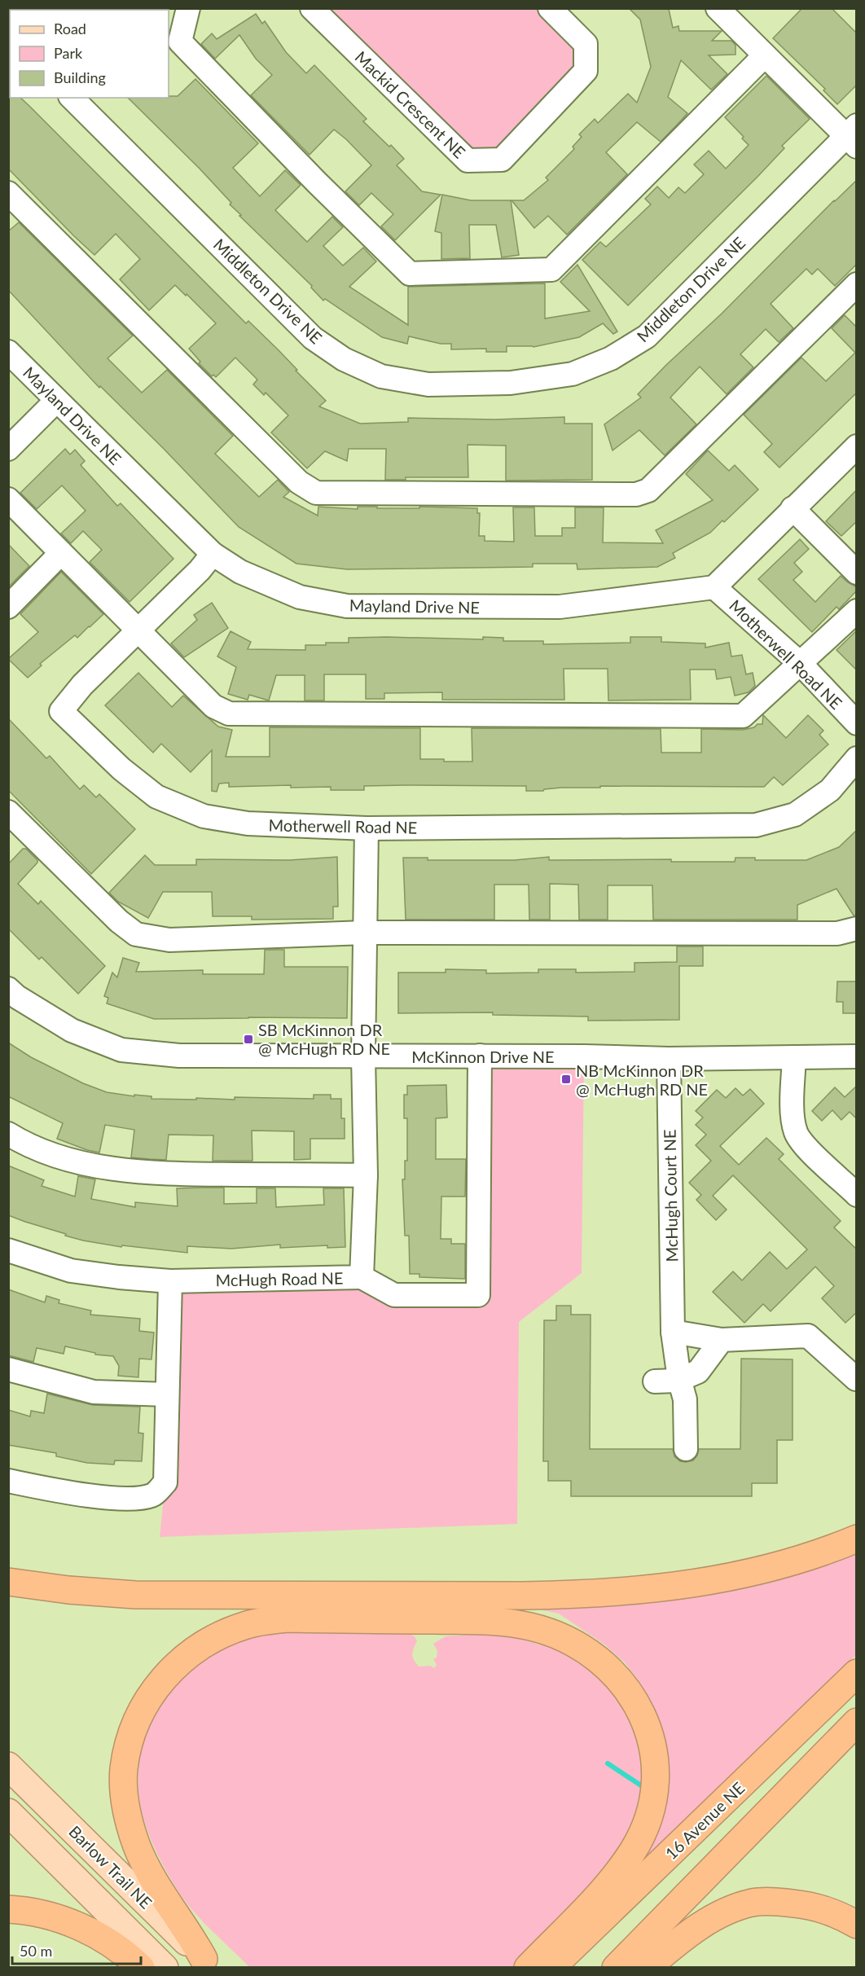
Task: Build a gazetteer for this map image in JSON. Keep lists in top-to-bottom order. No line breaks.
{"streets":{"highway":["16 Avenue NE"],"main road":["Barlow Trail NE"],"street":["Mackid Crescent NE","Middleton Drive NE","Mayland Drive NE","Motherwell Road NE","McKinnon Drive NE","McHugh Court NE","McHugh Road NE"]},"crossings":[["Mayland Drive NE","Motherwell Road NE"],["Motherwell Road NE","McHugh Road NE"],["McKinnon Drive NE","McHugh Court NE"],["McKinnon Drive NE","McHugh Road NE"]],"places":{"transit":["SB McKinnon DR @ McHugh RD NE","NB McKinnon DR @ McHugh RD NE"]},"legend":["Road","Park","Building"],"scale_bar":"50 m"}
